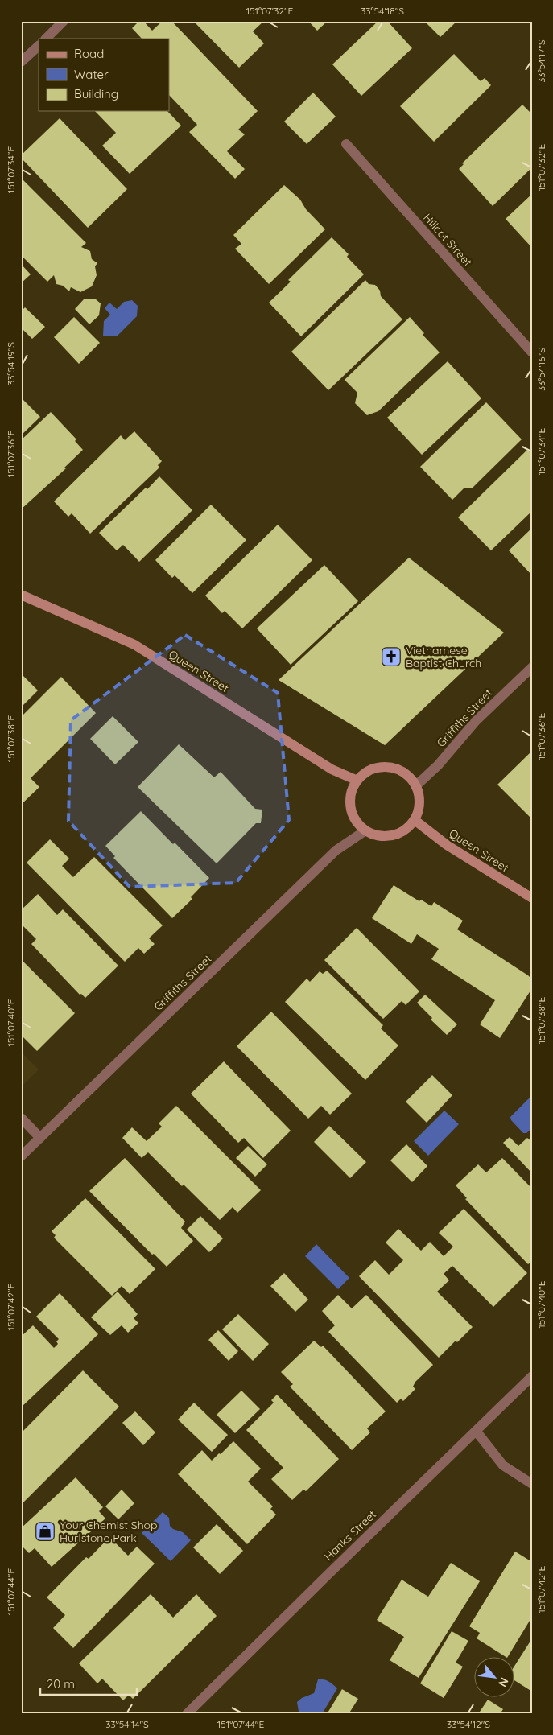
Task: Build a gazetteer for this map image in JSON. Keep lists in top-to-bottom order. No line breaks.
{"streets":{"street":["Hillcot Street","Queen Street","Griffiths Street","Hanks Street"]},"crossings":[["Queen Street","Griffiths Street"]],"places":{"church":["Vietnamese Baptist Church"],"shop":["Your Chemist Shop Hurlstone Park"]},"legend":["Road","Water","Building"],"scale_bar":"20 m","north":"bottom right","coordinates":["151°07'32\"E","33°54'18\"S","33°54'17\"S","151°07'34\"E","33°54'19\"S","33°54'16\"S","151°07'36\"E","151°07'38\"E","151°07'40\"E","151°07'42\"E","151°07'44\"E","33°54'14\"S","33°54'12\"S"]}
